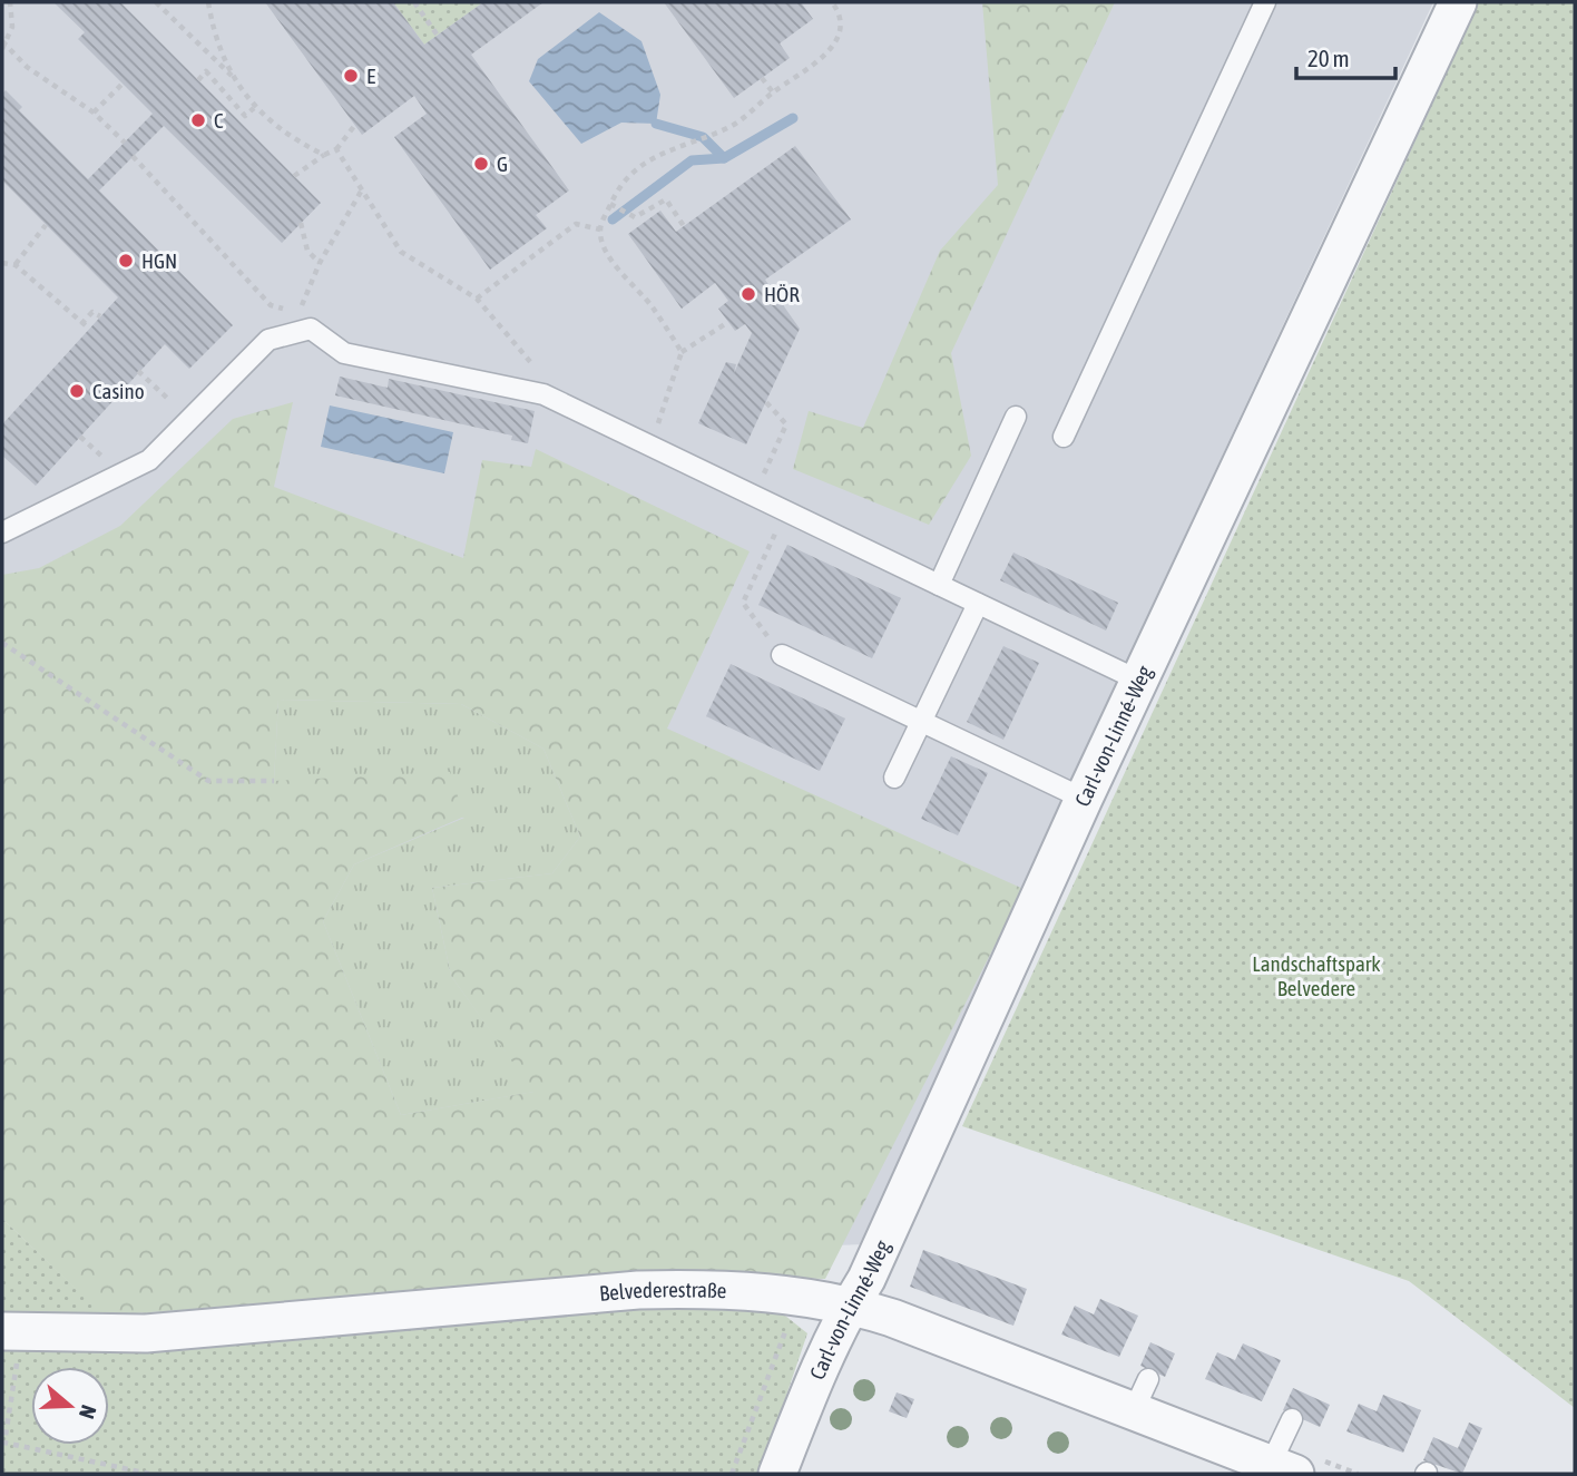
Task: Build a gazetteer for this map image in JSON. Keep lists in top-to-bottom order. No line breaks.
{"streets":{"street":["Carl-von-Linné-Weg","Belvederestraße"]},"crossings":[["Carl-von-Linné-Weg","Belvederestraße"]],"parks":["Landschaftspark Belvedere"],"places":["E","C","G","HGN","HÖR","Casino"],"scale_bar":"20 m","north":"right"}
